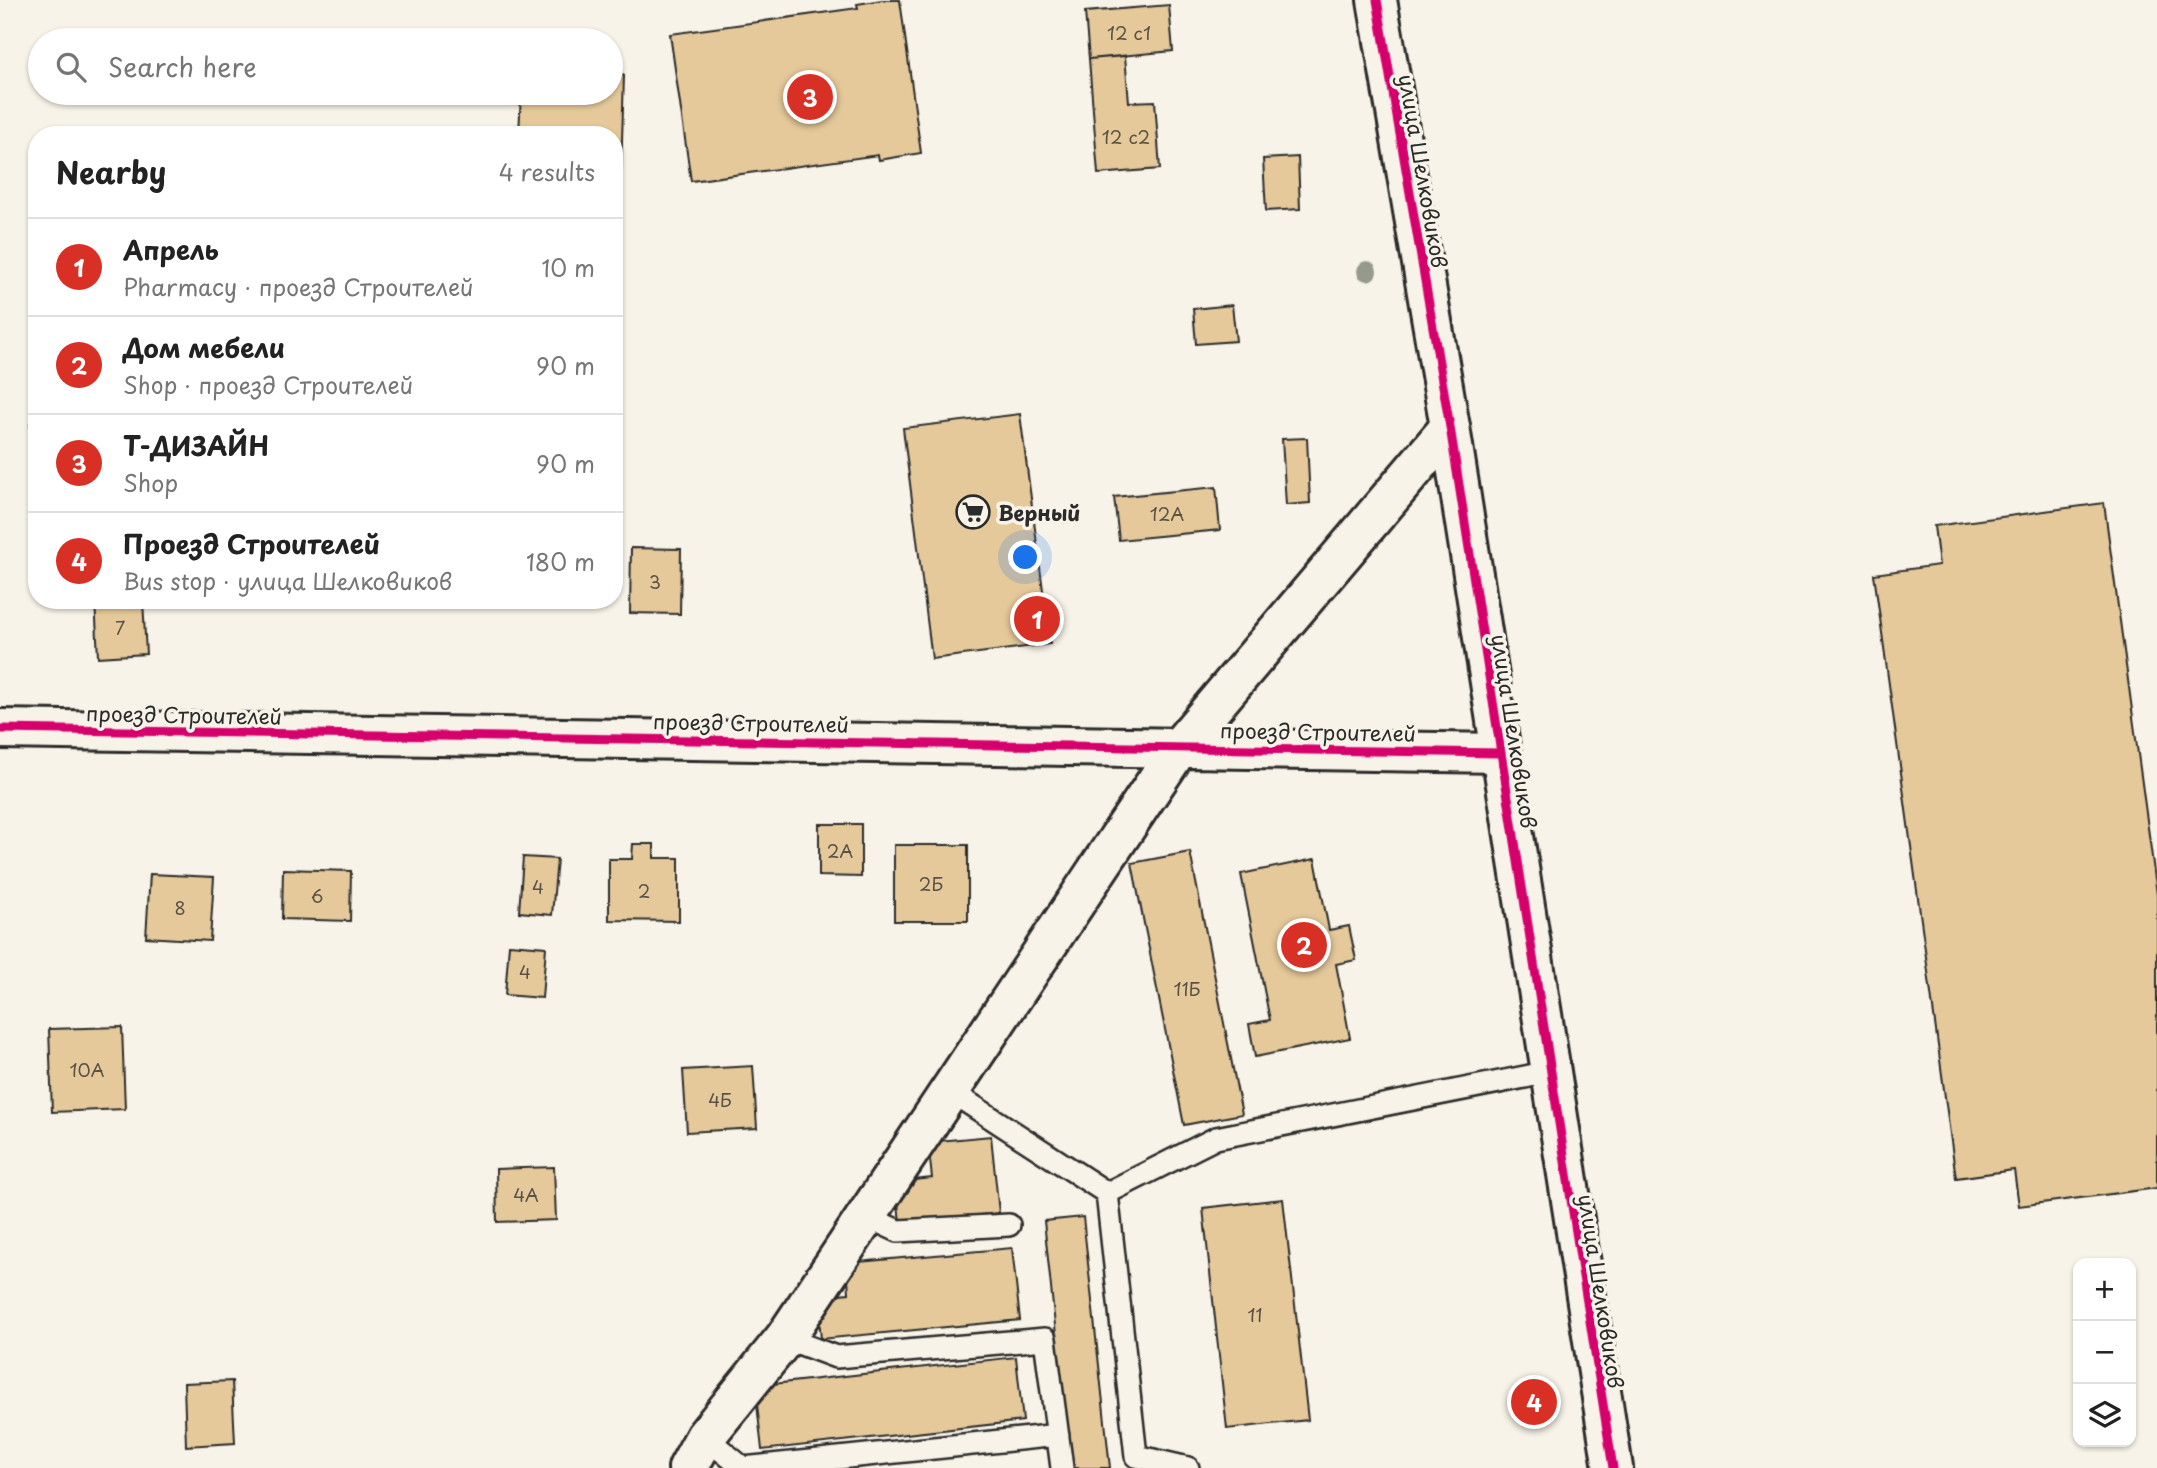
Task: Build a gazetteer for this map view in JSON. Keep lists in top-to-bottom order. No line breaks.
{"streets":{"street":["улица Шелковиков","проезд Строителей"]},"crossings":[["улица Шелковиков","проезд Строителей"]],"places":{"supermarket":["Верный"]},"house_numbers":["12 с1","12 с2","12А","3","7","2А","2Б","4","2","6","8","4","11Б","10А","4Б","4А","11"],"page":{"search":"Search here","pins":["3","1","2","4"],"heading":["Nearby","4 results"],"list":[{"mark":"1","name":"Апрель","note":"Pharmacy · проезд Строителей","value":"10 m"},{"mark":"2","name":"Дом мебели","note":"Shop · проезд Строителей","value":"90 m"},{"mark":"3","name":"Т-ДИЗАЙН","note":"Shop","value":"90 m"},{"mark":"4","name":"Проезд Строителей","note":"Bus stop · улица Шелковиков","value":"180 m"}],"map_buttons":["+","−"]}}
